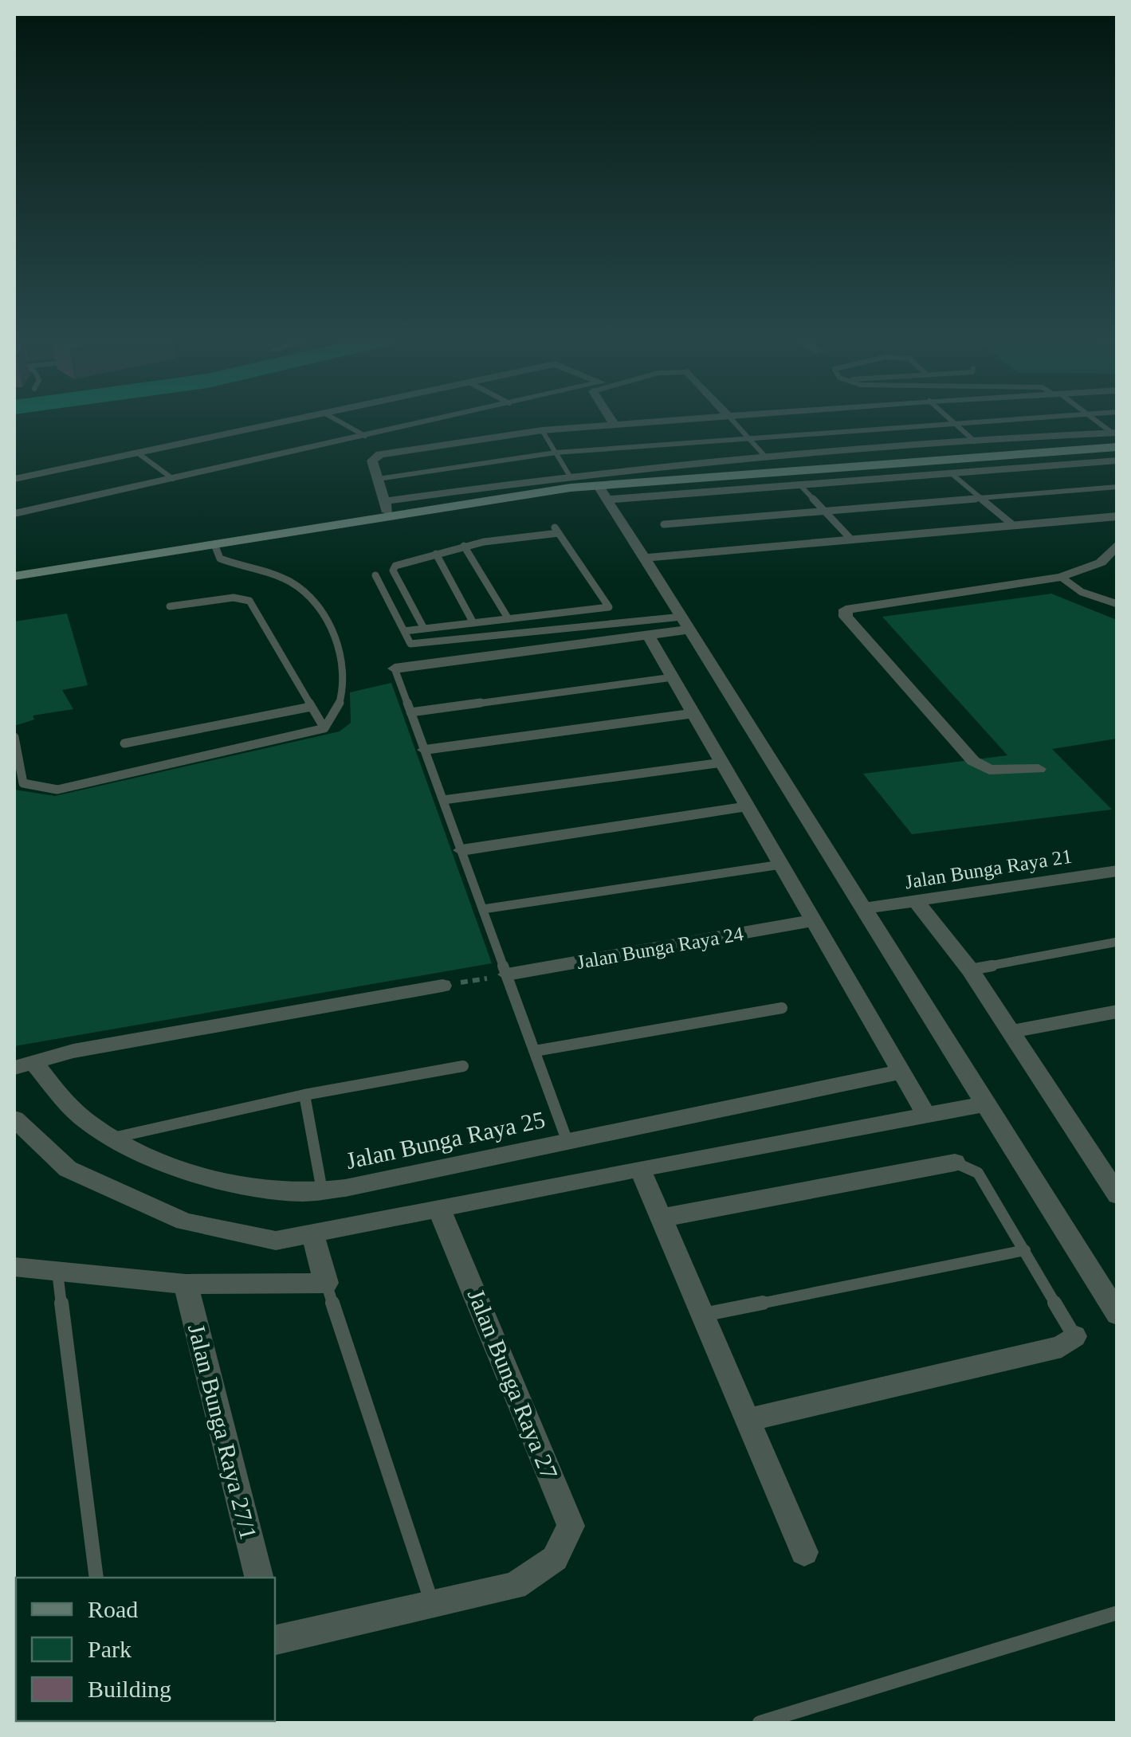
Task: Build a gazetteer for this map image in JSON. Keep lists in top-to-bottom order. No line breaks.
{"streets":{"street":["Jalan Bunga Raya 21","Jalan Bunga Raya 24","Jalan Bunga Raya 25","Jalan Bunga Raya 27","Jalan Bunga Raya 27/1"]},"legend":["Road","Park","Building"]}
